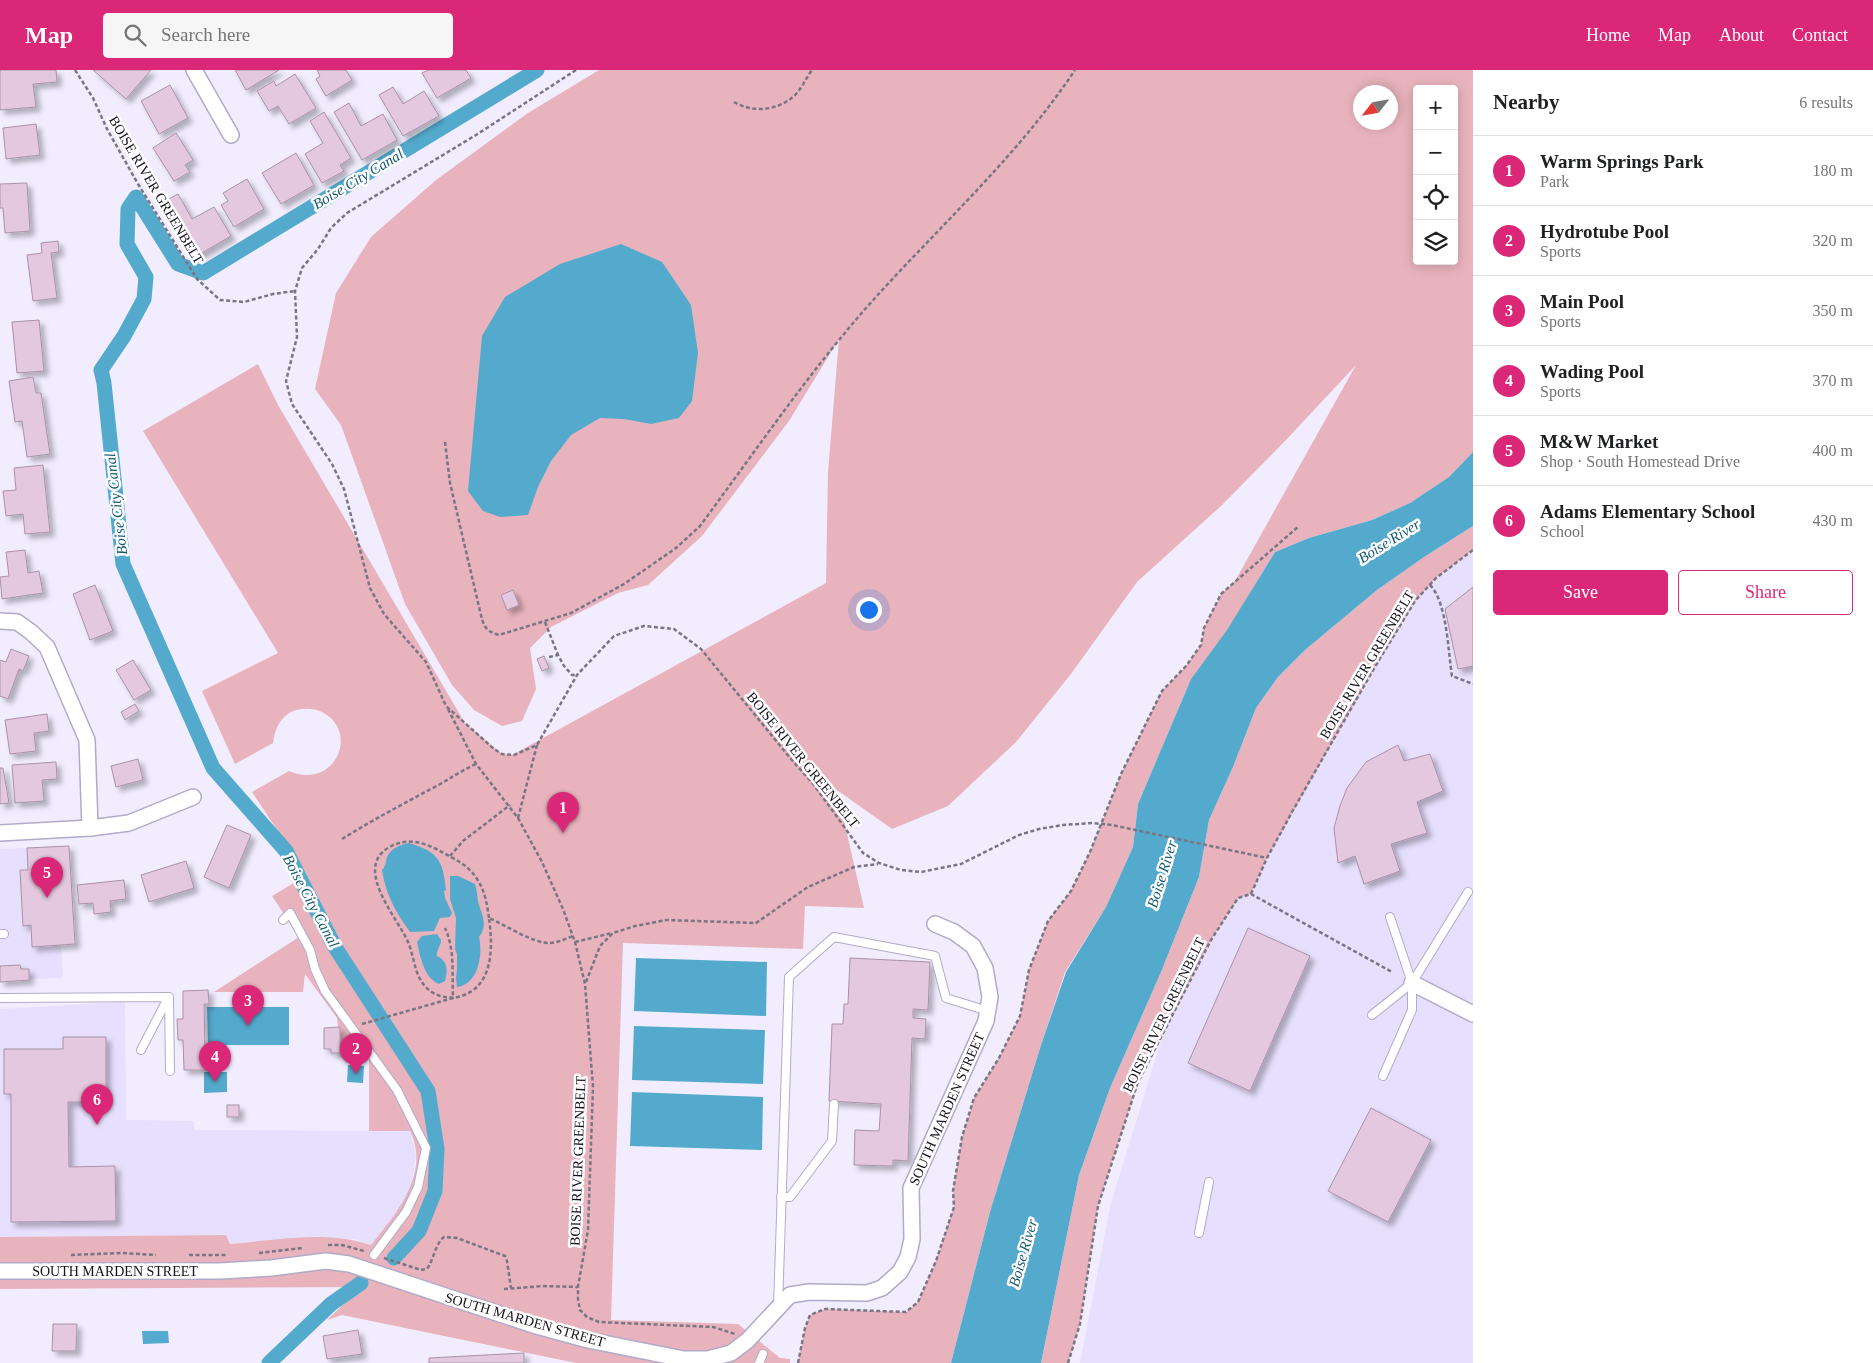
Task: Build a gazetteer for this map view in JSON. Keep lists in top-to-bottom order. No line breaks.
{"streets":{"street":["SOUTH MARDEN STREET"],"path":["BOISE RIVER GREENBELT"]},"crossings":[["BOISE RIVER GREENBELT","SOUTH MARDEN STREET"]],"water":["Boise City Canal","Boise River"],"north":"bottom left","page":{"header":"Map","search":"Search here","nav":["Home","Map","About","Contact"],"heading":["Nearby","6 results"],"map_buttons":["+","−"],"list":[{"mark":"1","name":"Warm Springs Park","note":"Park","value":"180 m"},{"mark":"2","name":"Hydrotube Pool","note":"Sports","value":"320 m"},{"mark":"3","name":"Main Pool","note":"Sports","value":"350 m"},{"mark":"4","name":"Wading Pool","note":"Sports","value":"370 m"},{"mark":"5","name":"M&W Market","note":"Shop · South Homestead Drive","value":"400 m"},{"mark":"6","name":"Adams Elementary School","note":"School","value":"430 m"}],"buttons":["Save","Share"],"pins":["1","5","3","2","4","6"]}}
